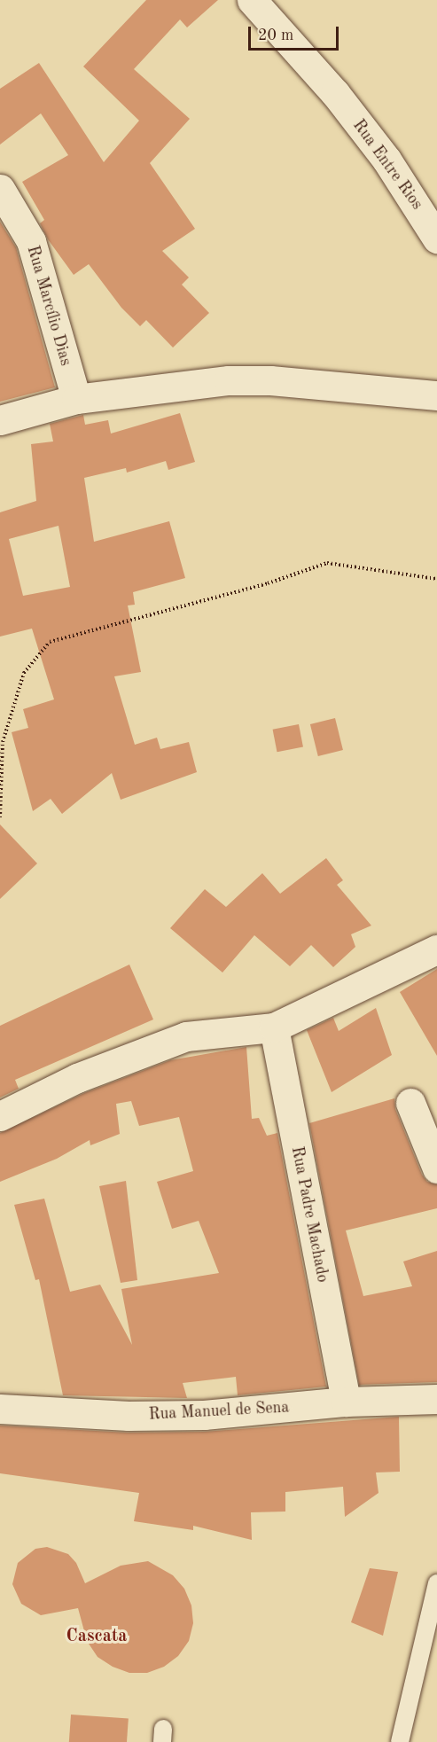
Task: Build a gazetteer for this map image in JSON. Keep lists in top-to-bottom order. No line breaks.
{"streets":{"street":["Rua Entre Rios","Rua Marcílio Dias","Rua Padre Machado","Rua Manuel de Sena"]},"crossings":[["Rua Padre Machado","Rua Manuel de Sena"]],"districts":["Cascata"],"scale_bar":"20 m"}
